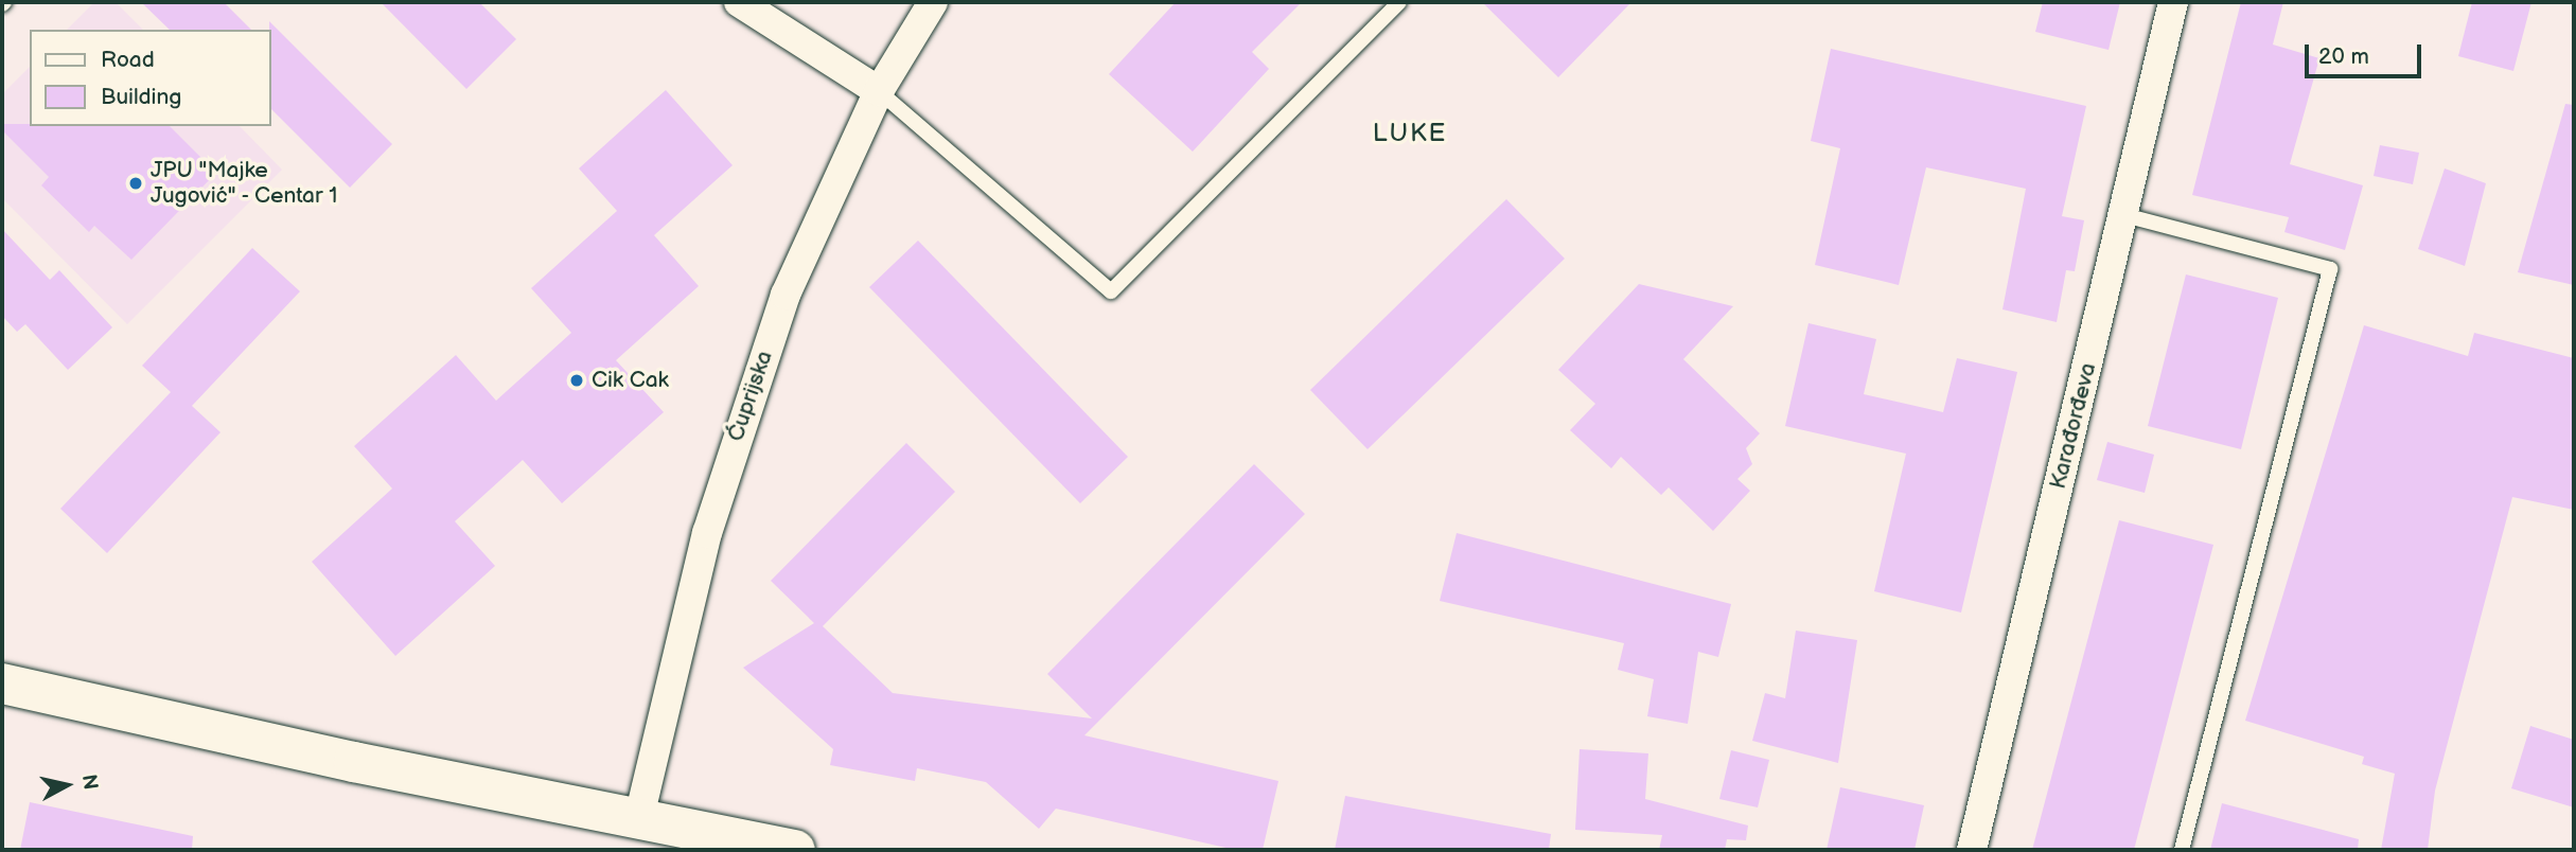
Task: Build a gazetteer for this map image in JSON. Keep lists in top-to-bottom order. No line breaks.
{"streets":{"street":["Ćuprijska","Karađorđeva"]},"districts":["LUKE"],"places":["JPU \"Majke Jugović\" - Centar 1","Cik Cak"],"legend":["Road","Building"],"scale_bar":"20 m","north":"right"}
